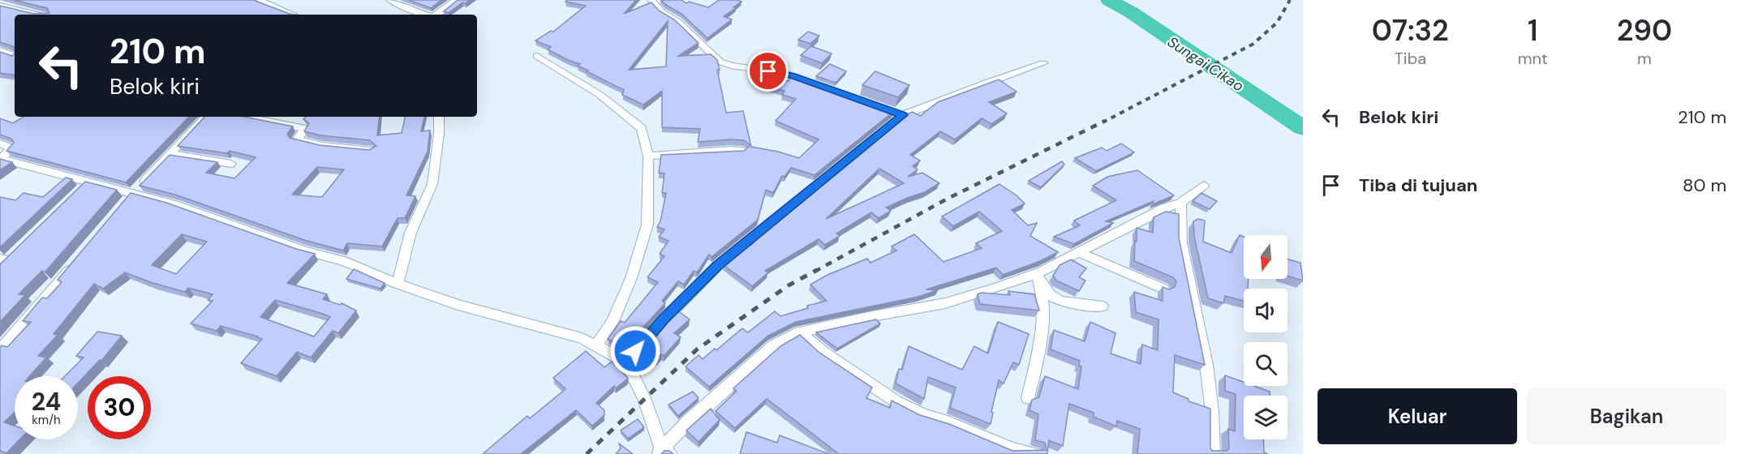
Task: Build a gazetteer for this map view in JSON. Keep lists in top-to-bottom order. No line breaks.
{"water":["Sungai Cikao"],"north":"bottom","page":{"eta":["07:32","Tiba","1","mnt","290","m"],"turn":["210 m","Belok kiri"],"list":[{"name":"Belok kiri","value":"210 m"},{"name":"Tiba di tujuan","value":"80 m"}],"speed":"24 km/h","limit":"30","buttons":["Keluar","Bagikan"]}}
